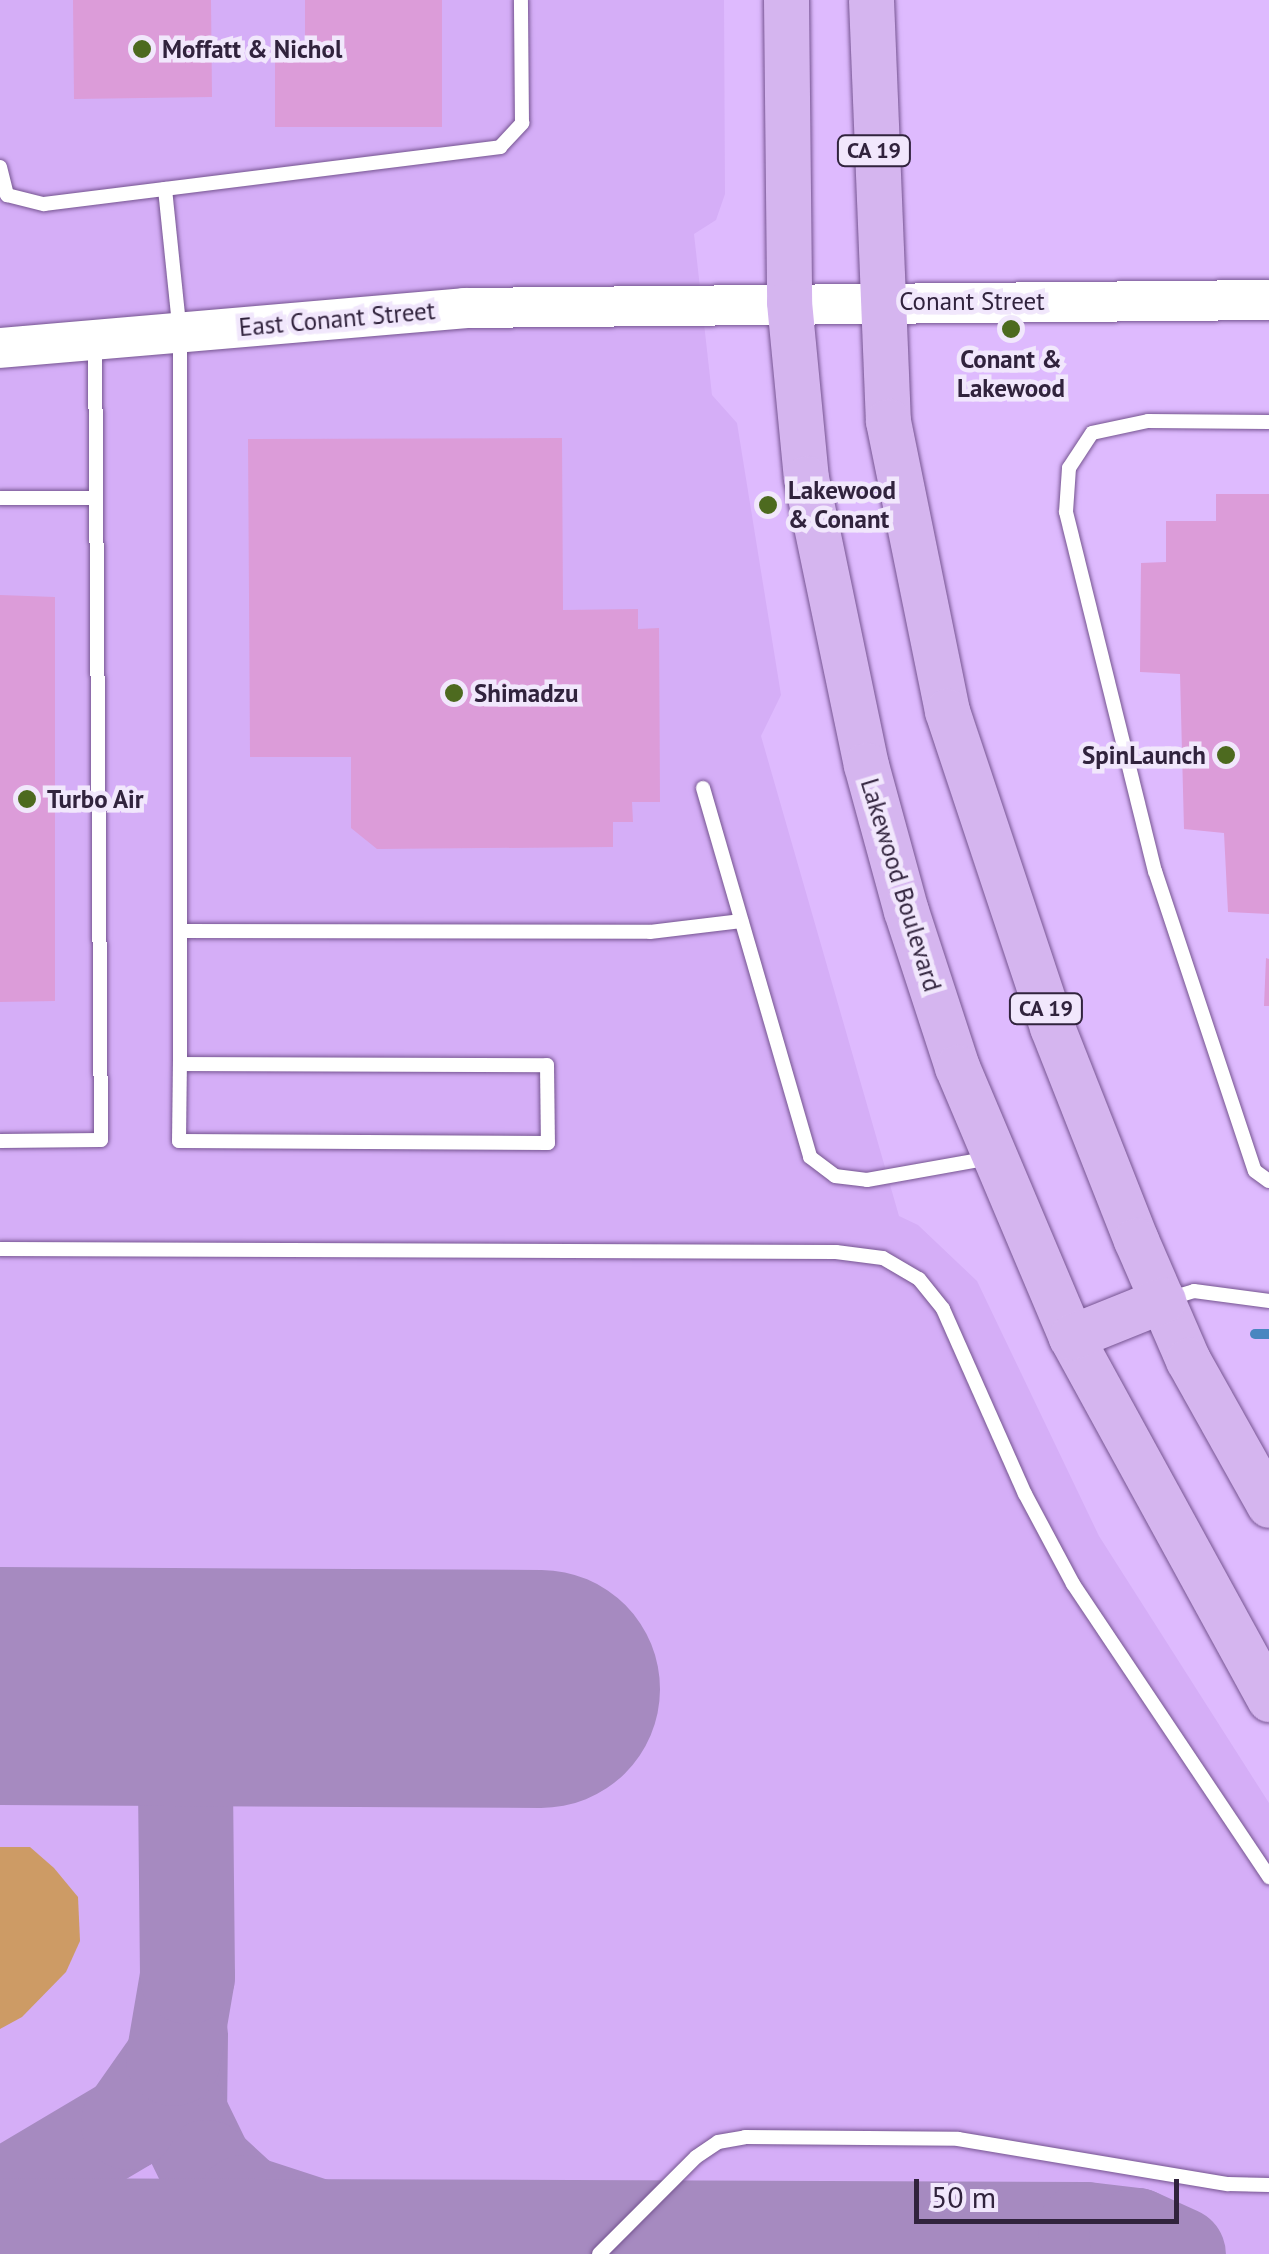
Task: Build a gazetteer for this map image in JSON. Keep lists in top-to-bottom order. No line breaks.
{"streets":{"main road":["CA 19","Lakewood Boulevard"],"street":["Conant Street","East Conant Street"]},"crossings":[["CA 19","Conant Street"],["Conant Street","East Conant Street"],["Conant Street","Lakewood Boulevard"]],"places":["Moffatt & Nichol","Conant & Lakewood","Lakewood & Conant","Shimadzu","SpinLaunch","Turbo Air"],"scale_bar":"50 m"}
